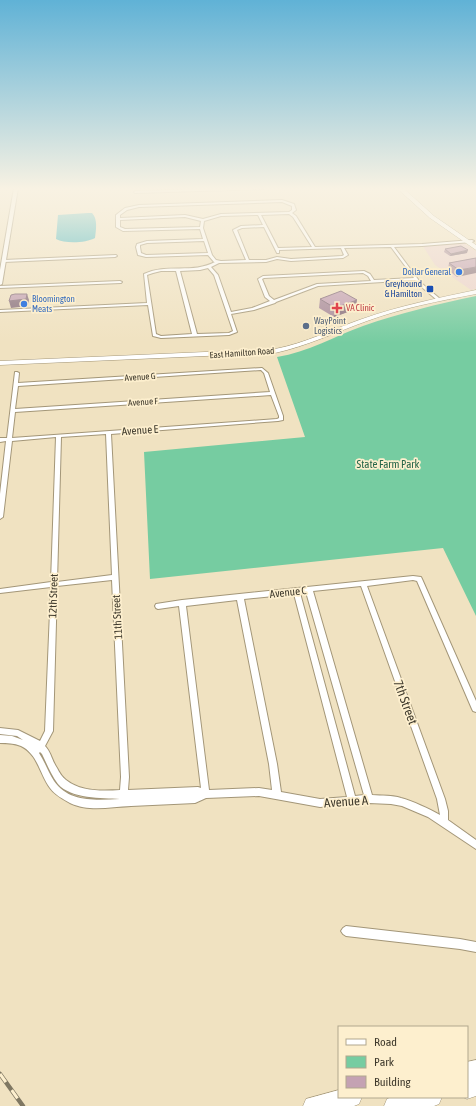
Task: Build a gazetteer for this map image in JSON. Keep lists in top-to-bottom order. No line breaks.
{"streets":{"main road":["East Hamilton Road"],"street":["Avenue G","Avenue F","Avenue E","Avenue C","12th Street","11th Street","7th Street","Avenue A"]},"crossings":[["Avenue G","Avenue F"],["Avenue G","Avenue E"],["Avenue F","Avenue E"],["Avenue E","12th Street"],["Avenue E","11th Street"],["Avenue C","7th Street"],["12th Street","Avenue A"],["11th Street","Avenue A"],["7th Street","Avenue A"]],"parks":["State Farm Park"],"places":{"other":["Dollar General","Bloomington Meats","WayPoint Logistics"],"transit":["Greyhound & Hamilton"],"health":["VA Clinic"]},"legend":["Road","Park","Building"]}
